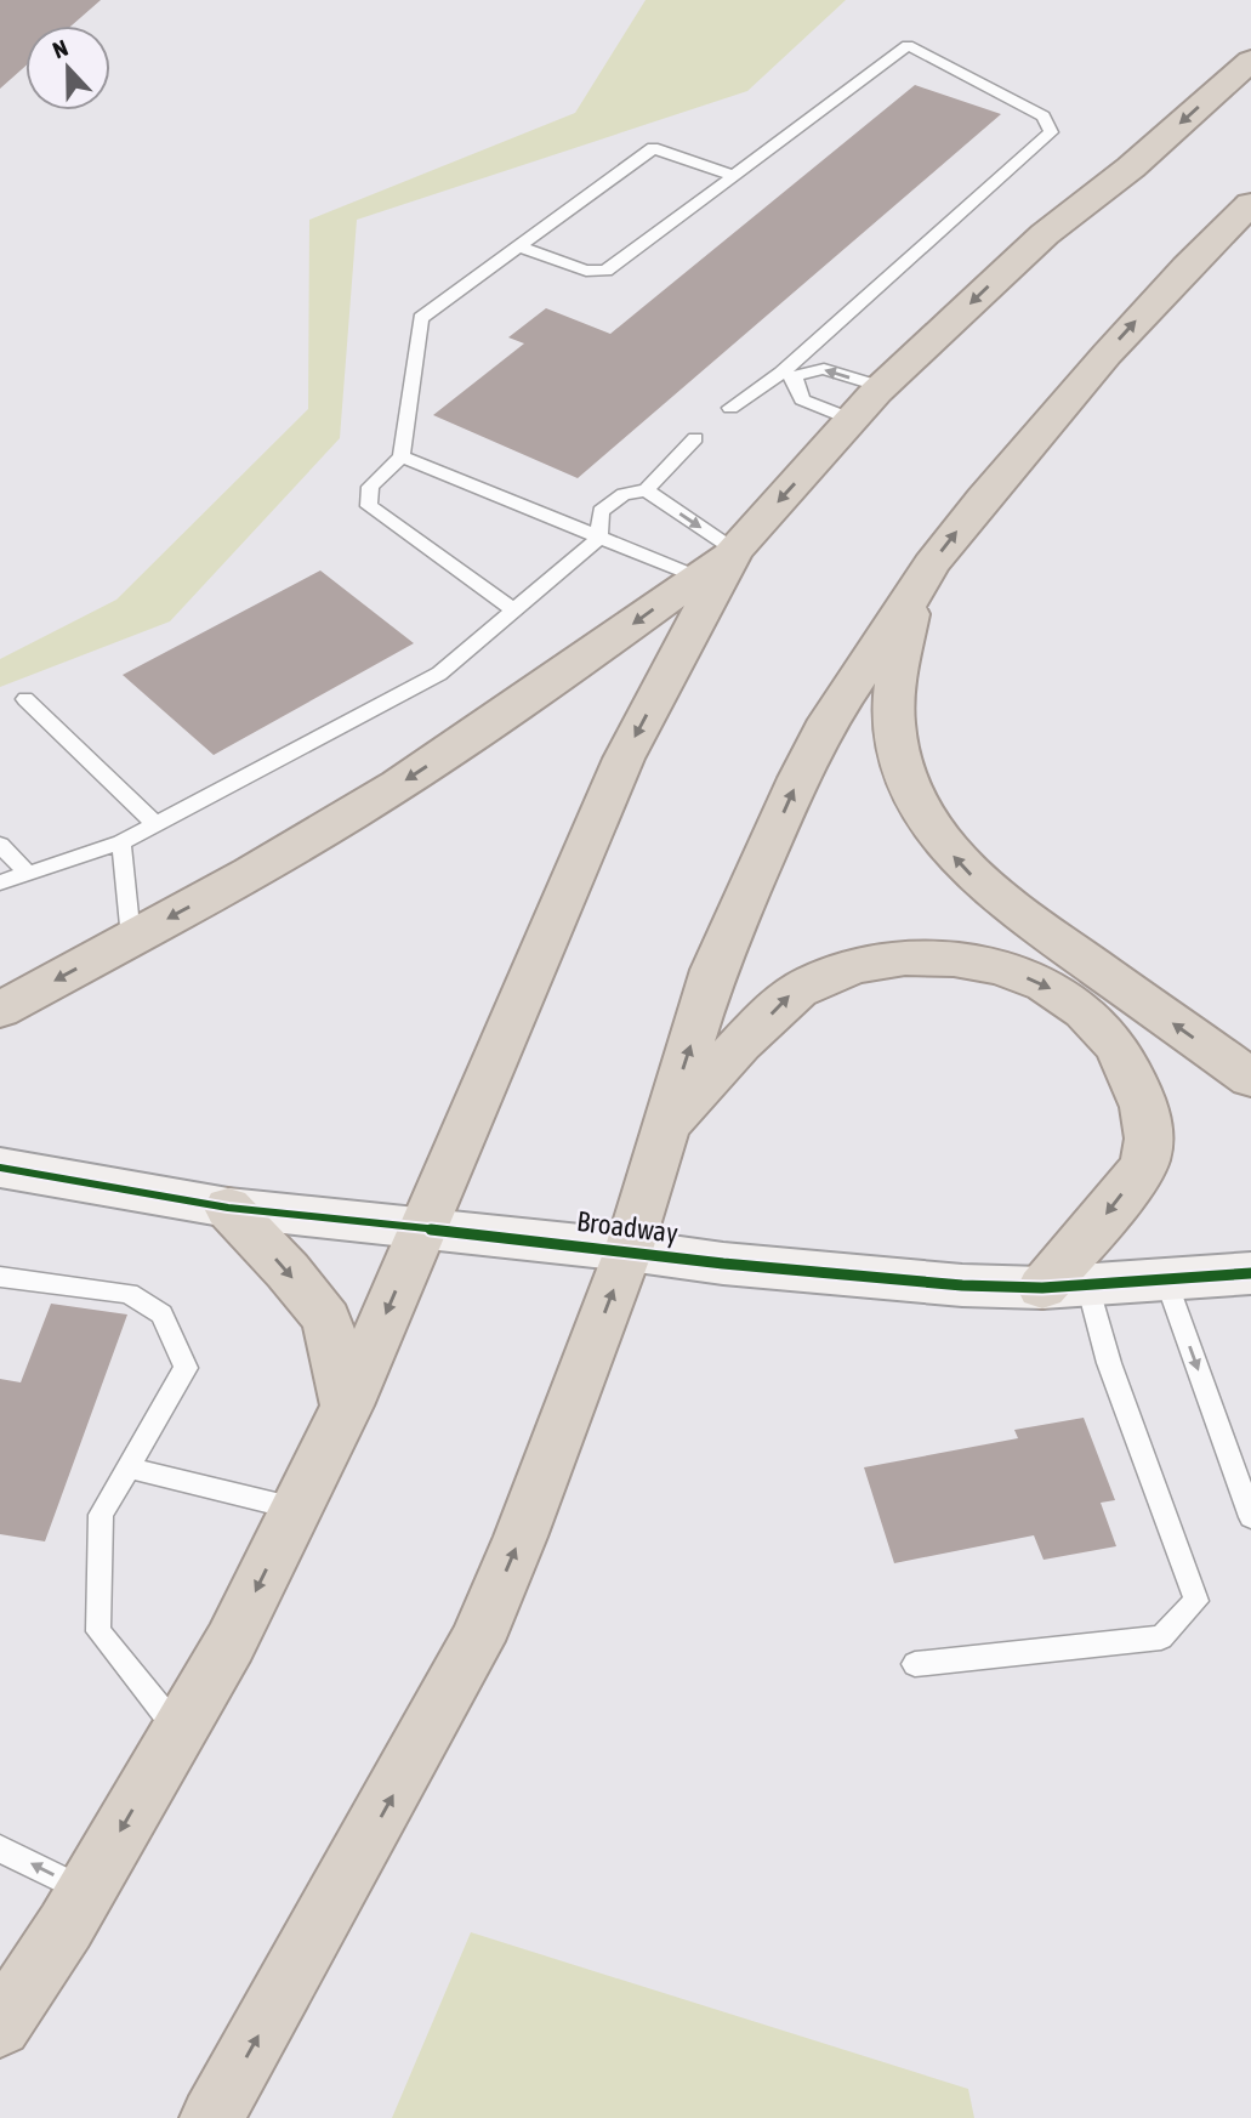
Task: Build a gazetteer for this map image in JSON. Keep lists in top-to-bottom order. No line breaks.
{"streets":{"street":["Broadway"]},"north":"top"}
